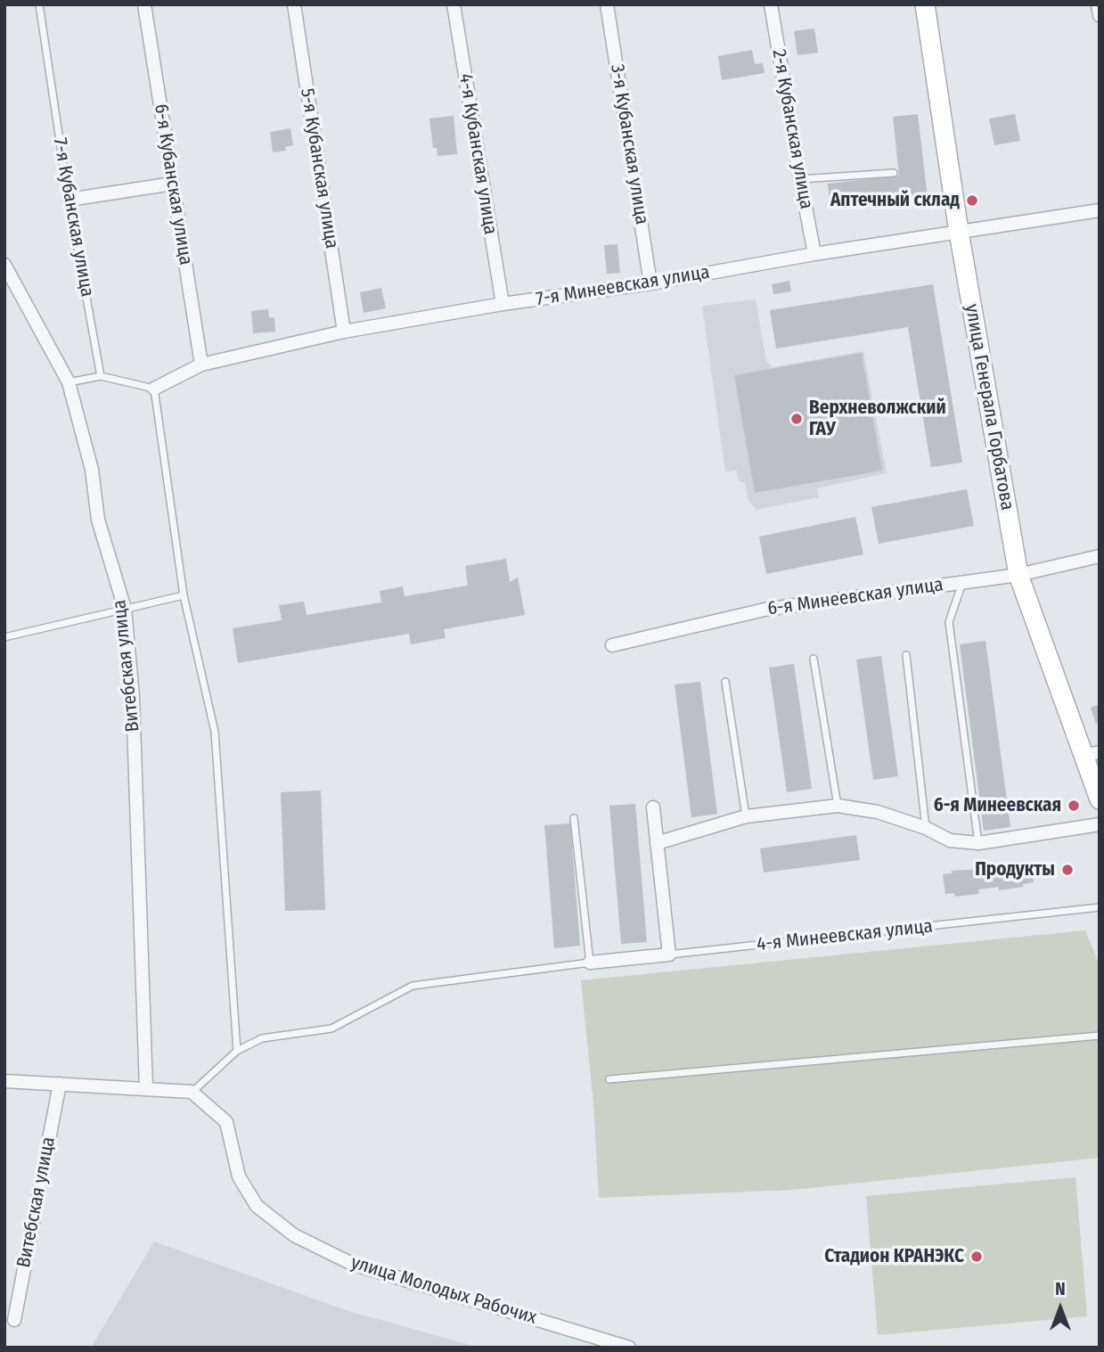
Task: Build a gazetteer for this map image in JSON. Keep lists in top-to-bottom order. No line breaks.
{"streets":{"street":["2-я Кубанская улица","3-я Кубанская улица","4-я Кубанская улица","5-я Кубанская улица","6-я Кубанская улица","7-я Минеевская улица","улица Генерала Горбатова","6-я Минеевская улица","Витебская улица","4-я Минеевская улица","улица Молодых Рабочих"],"lane":["7-я Кубанская улица"]},"crossings":[["2-я Кубанская улица","7-я Минеевская улица"],["3-я Кубанская улица","7-я Минеевская улица"],["4-я Кубанская улица","7-я Минеевская улица"],["5-я Кубанская улица","7-я Минеевская улица"],["6-я Кубанская улица","7-я Минеевская улица"],["7-я Минеевская улица","улица Генерала Горбатова"],["улица Генерала Горбатова","6-я Минеевская улица"]],"places":["Аптечный склад","Верхневолжский ГАУ","6-я Минеевская","Продукты","Стадион КРАНЭКС"],"north":"top"}
